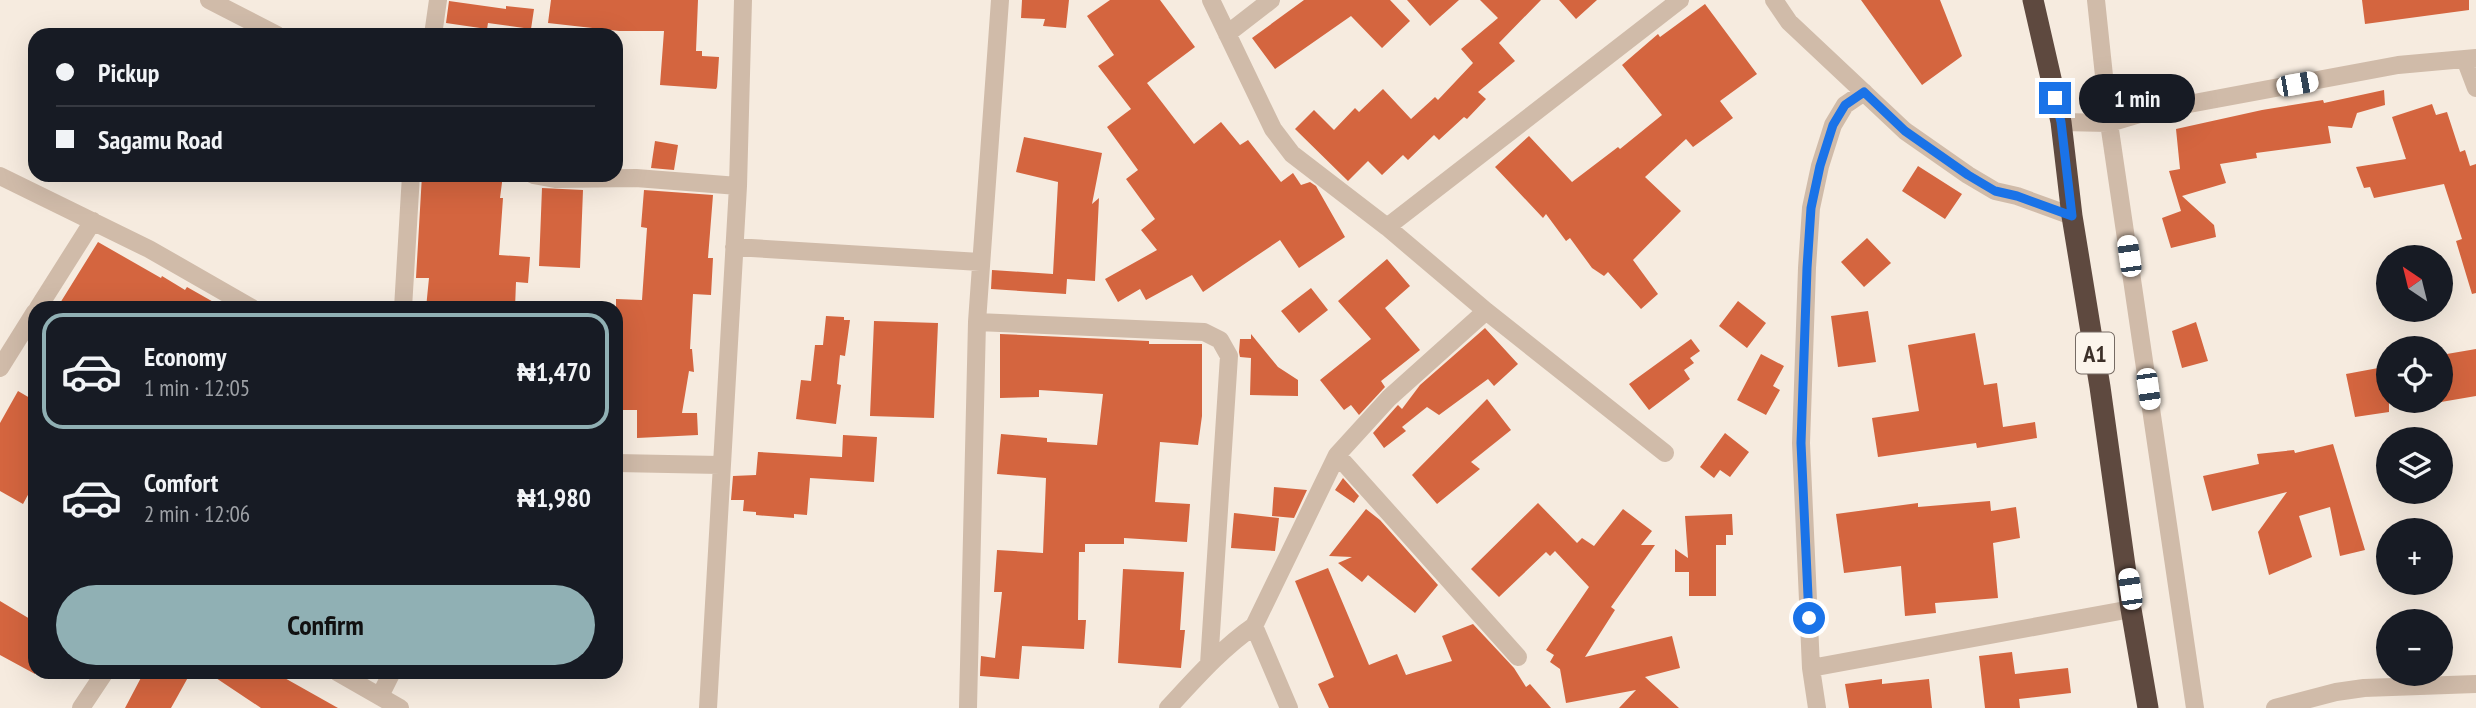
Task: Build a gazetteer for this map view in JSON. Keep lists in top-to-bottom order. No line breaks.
{"streets":{"highway":["A1"]},"north":"top left","page":{"banner":["Pickup","Sagamu Road"],"bubble":"1 min","map_buttons":["+","−"],"list":[{"name":"Economy","note":"1 min · 12:05","value":"₦1,470"},{"name":"Comfort","note":"2 min · 12:06","value":"₦1,980"}],"buttons":"Confirm"}}
